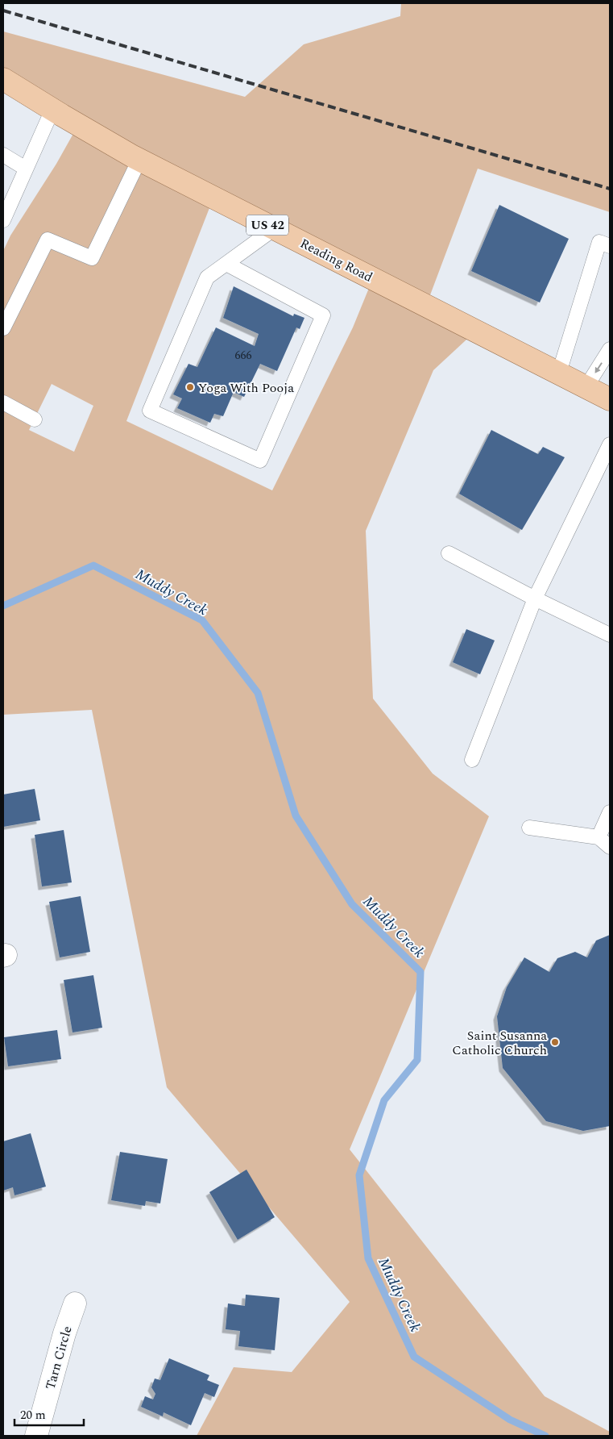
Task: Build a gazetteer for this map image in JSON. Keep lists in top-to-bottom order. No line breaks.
{"streets":{"main road":["US 42","Reading Road"],"street":["Tarn Circle"]},"water":["Muddy Creek"],"places":["Yoga With Pooja","Saint Susanna Catholic Church"],"house_numbers":["666"],"scale_bar":"20 m"}
